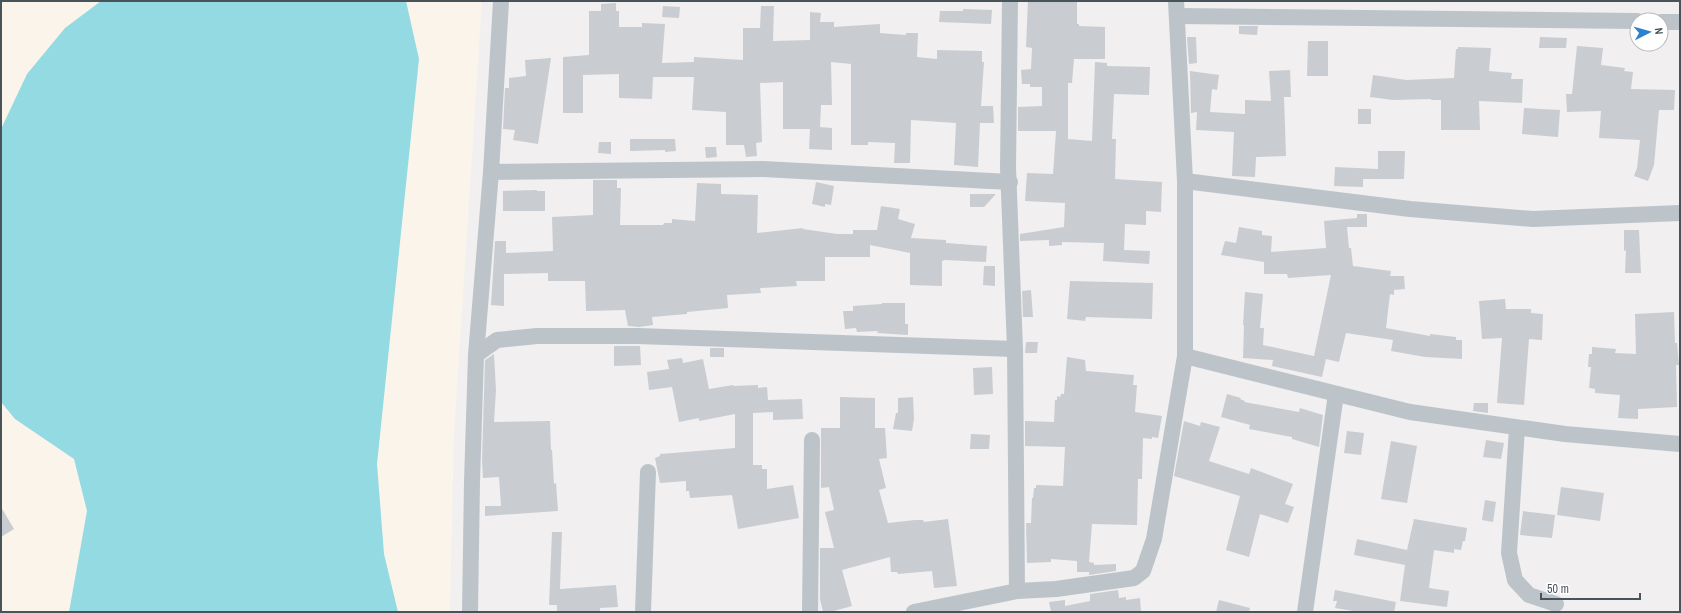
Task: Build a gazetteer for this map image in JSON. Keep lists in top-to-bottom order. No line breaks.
{"scale_bar":"50 m","north":"right"}
